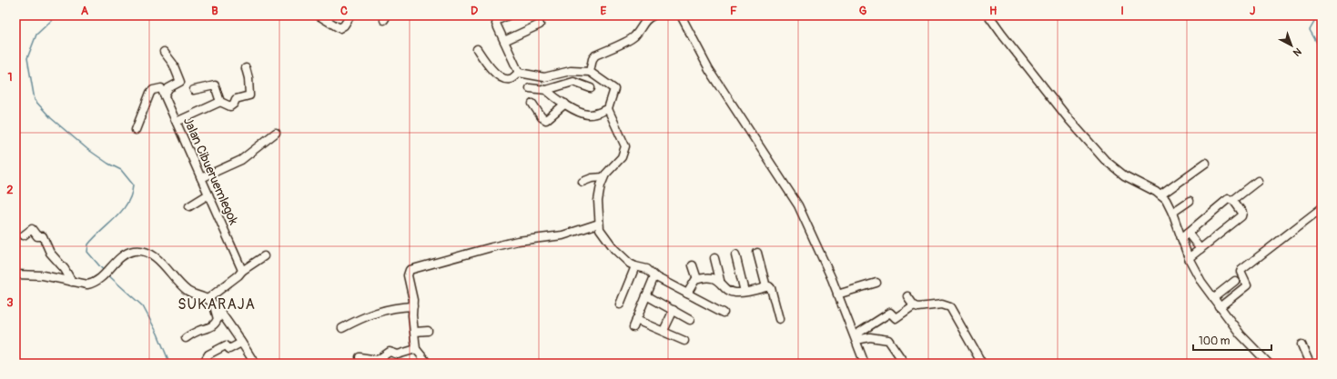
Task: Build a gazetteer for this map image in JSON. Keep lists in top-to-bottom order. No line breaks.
{"streets":{"street":["Jalan Cibueruemlegok"]},"districts":["SUKARAJA"],"scale_bar":"100 m","north":"bottom right","grid":{"columns":["A","B","C","D","E","F","G","H","I","J"],"rows":["1","2","3"]}}
